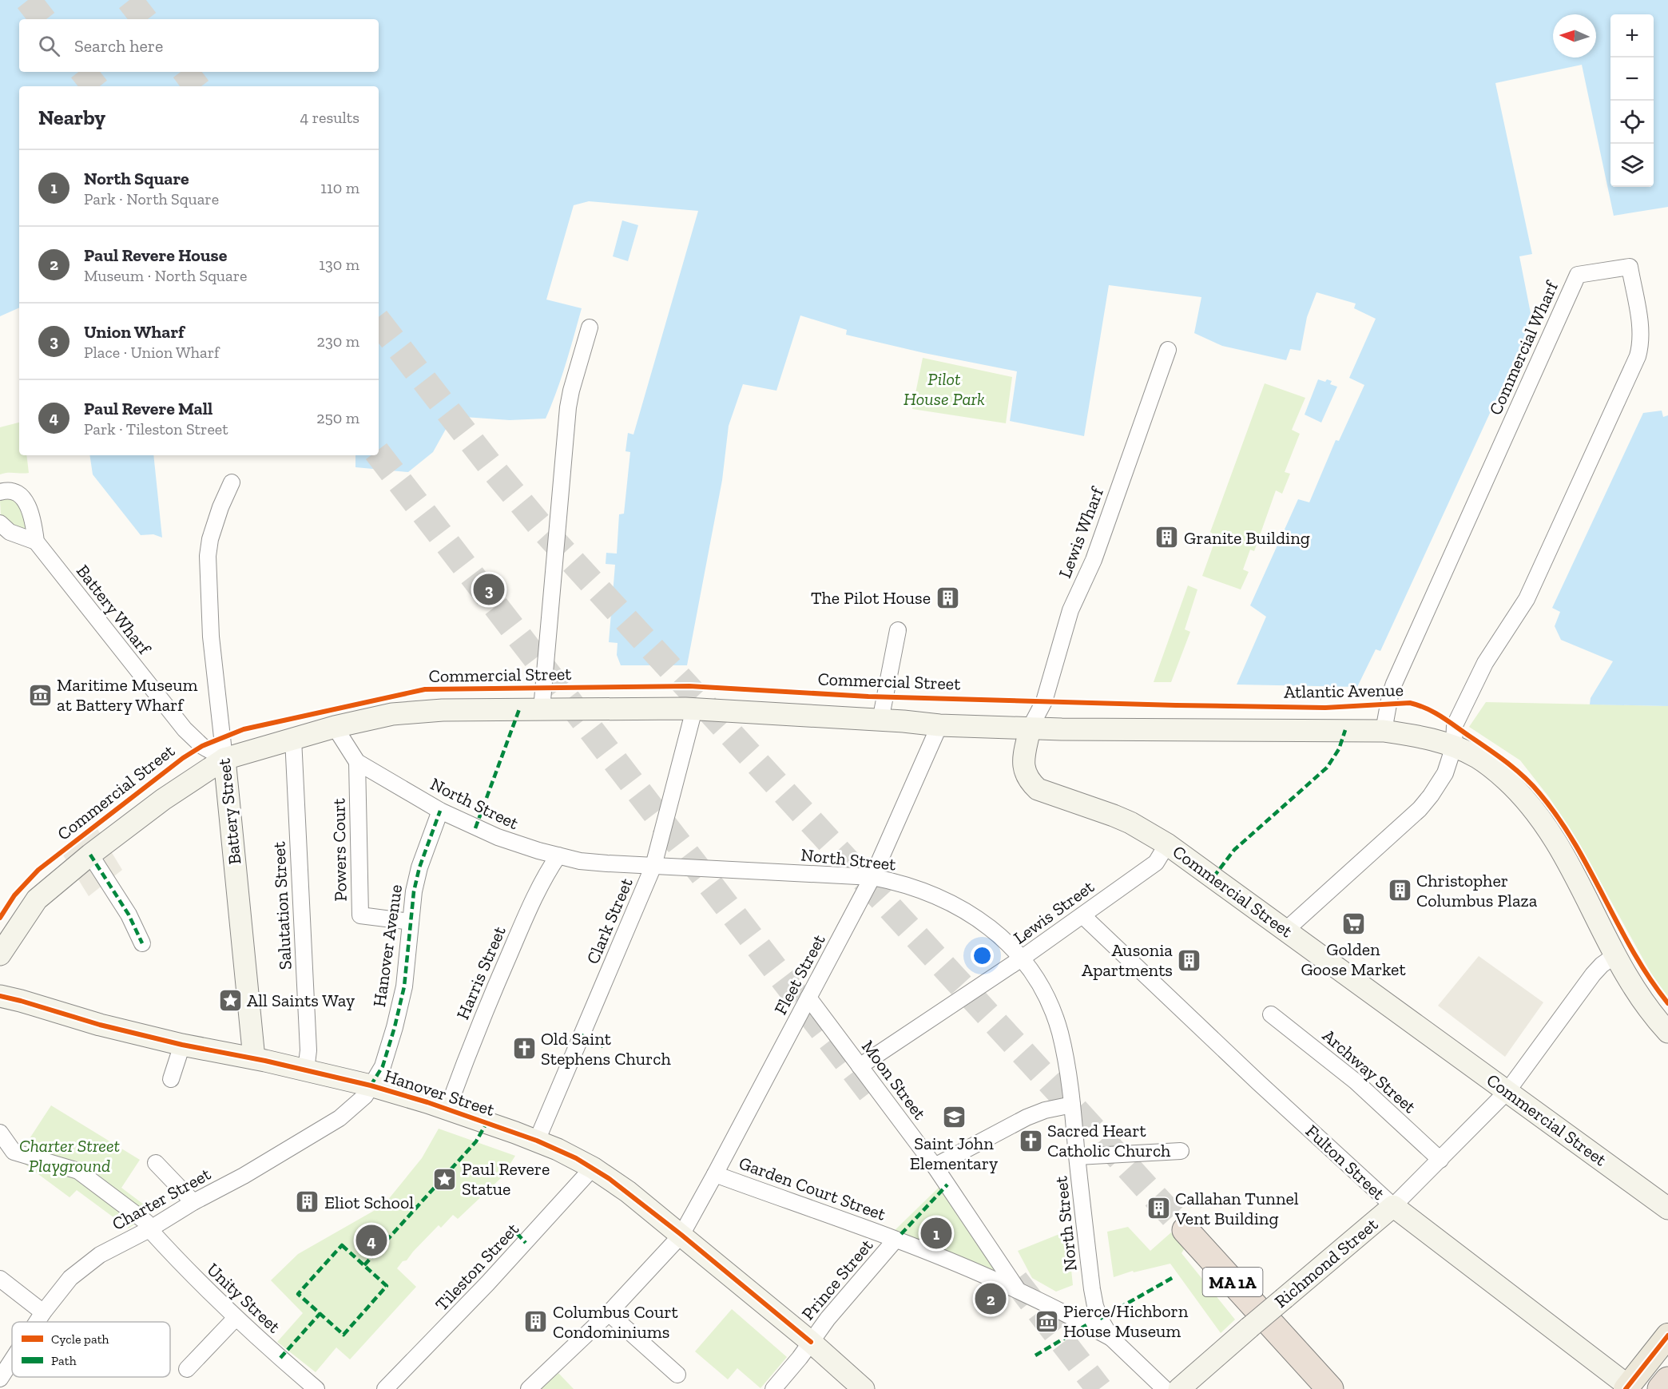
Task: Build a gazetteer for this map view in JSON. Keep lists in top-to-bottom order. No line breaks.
{"streets":{"highway":["MA 1A"],"main road":["Commercial Street","Battery Street","Hanover Street","Fulton Street","Richmond Street"],"street":["Commercial Wharf","Lewis Wharf","Battery Wharf","North Street","Powers Court","Salutation Street","Lewis Street","Clark Street","Hanover Avenue","Harris Street","Fleet Street","Archway Street","Moon Street","Garden Court Street","Charter Street","Tileston Street","Prince Street","Unity Street"],"cycle path":["Atlantic Avenue"]},"crossings":[["Lewis Wharf","Commercial Street"],["Battery Wharf","Commercial Street"],["Battery Wharf","Battery Street"],["Commercial Street","North Street"],["Commercial Street","Battery Street"],["Commercial Street","Salutation Street"],["Commercial Street","Lewis Street"],["Commercial Street","Clark Street"],["Commercial Street","Fleet Street"],["Commercial Street","Richmond Street"],["North Street","Powers Court"],["North Street","Lewis Street"],["North Street","Clark Street"],["North Street","Hanover Avenue"],["North Street","Harris Street"],["North Street","Fleet Street"],["North Street","Garden Court Street"],["Battery Street","Hanover Street"],["Powers Court","Hanover Avenue"],["Salutation Street","Hanover Street"],["Lewis Street","Moon Street"],["Lewis Street","Fulton Street"],["Clark Street","Hanover Street"],["Hanover Avenue","Hanover Street"],["Hanover Avenue","Charter Street"],["Harris Street","Hanover Street"],["Fleet Street","Moon Street"],["Fleet Street","Hanover Street"],["Fleet Street","Garden Court Street"],["Archway Street","Richmond Street"],["Moon Street","Garden Court Street"],["Hanover Street","Charter Street"],["Hanover Street","Tileston Street"],["Hanover Street","Prince Street"],["Fulton Street","Richmond Street"],["Garden Court Street","Prince Street"],["Charter Street","Unity Street"]],"parks":["Pilot House Park","Charter Street Playground"],"places":{"building":["Granite Building","The Pilot House","Christopher Columbus Plaza","Ausonia Apartments","Eliot School","Callahan Tunnel Vent Building","Columbus Court Condominiums"],"museum":["Maritime Museum at Battery Wharf","Pierce/Hichborn House Museum"],"supermarket":["Golden Goose Market"],"place":["All Saints Way","Paul Revere Statue"],"church":["Old Saint Stephens Church","Sacred Heart Catholic Church"],"school or university":["Saint John Elementary"]},"legend":["Cycle path","Path"],"north":"left","page":{"map_buttons":["+","−"],"search":"Search here","heading":["Nearby","4 results"],"list":[{"mark":"1","name":"North Square","note":"Park · North Square","value":"110 m"},{"mark":"2","name":"Paul Revere House","note":"Museum · North Square","value":"130 m"},{"mark":"3","name":"Union Wharf","note":"Place · Union Wharf","value":"230 m"},{"mark":"4","name":"Paul Revere Mall","note":"Park · Tileston Street","value":"250 m"}],"pins":["3","1","4","2"]}}
